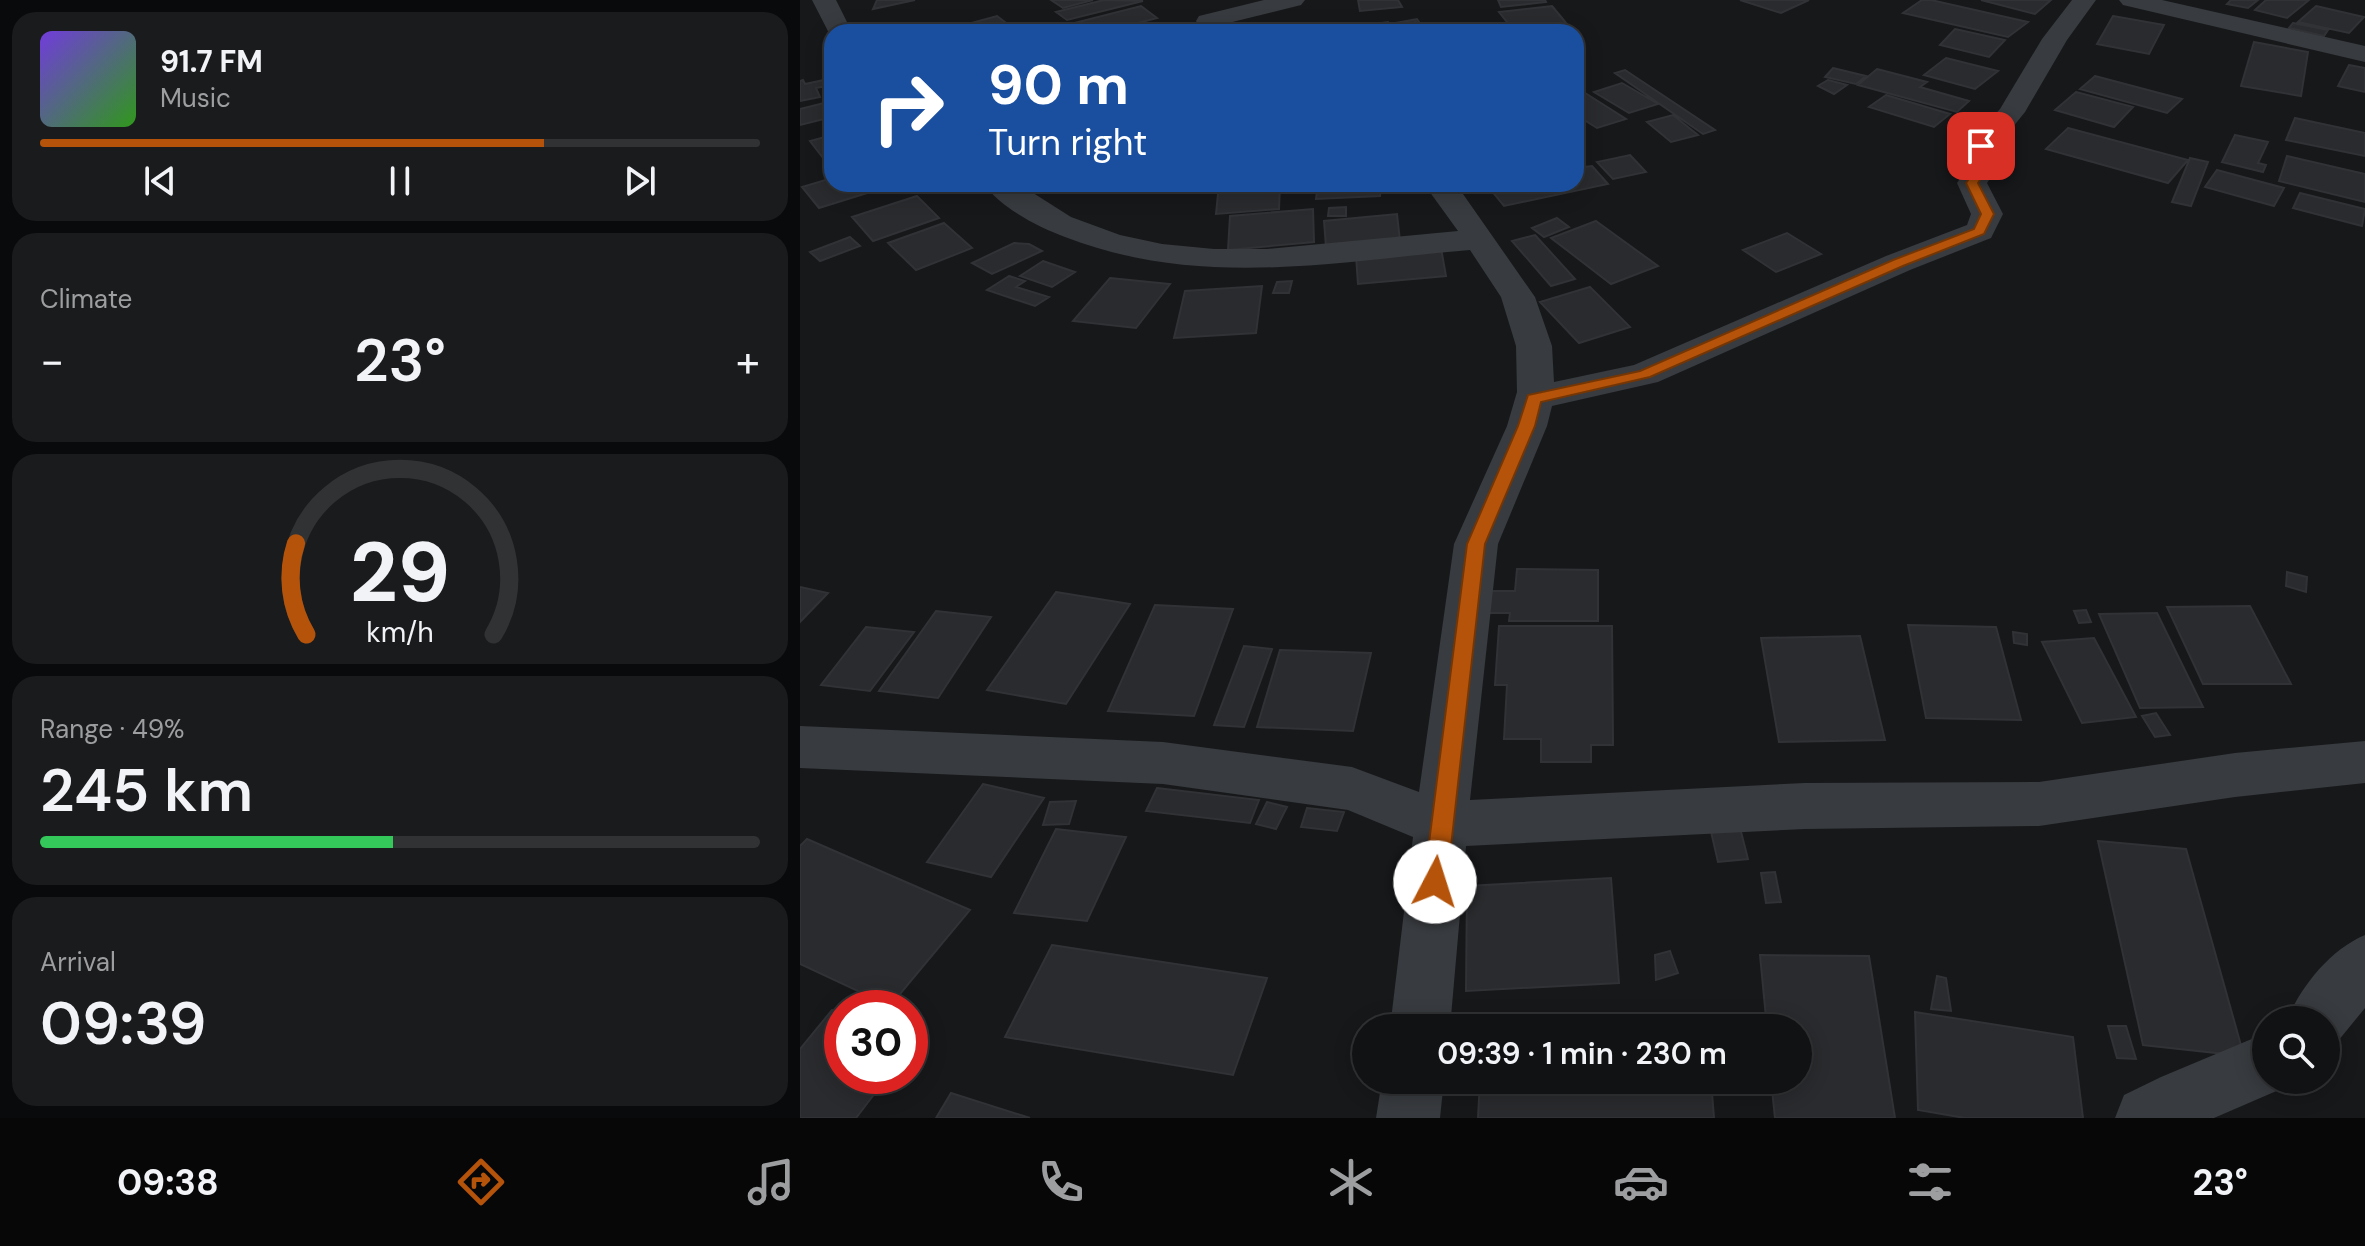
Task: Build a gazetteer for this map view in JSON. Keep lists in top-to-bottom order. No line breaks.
{"page":{"turn":["90 m","Turn right"],"song":["91.7 FM","Music"],"tile":["Climate",["Range · 49%","245 km"],["Arrival","09:39"]],"heat":["−","23°","+"],"limit":"30","trip":"09:39 · 1 min · 230 m","tabs":["09:38","23°"],"gauge":["29","km/h"]}}
